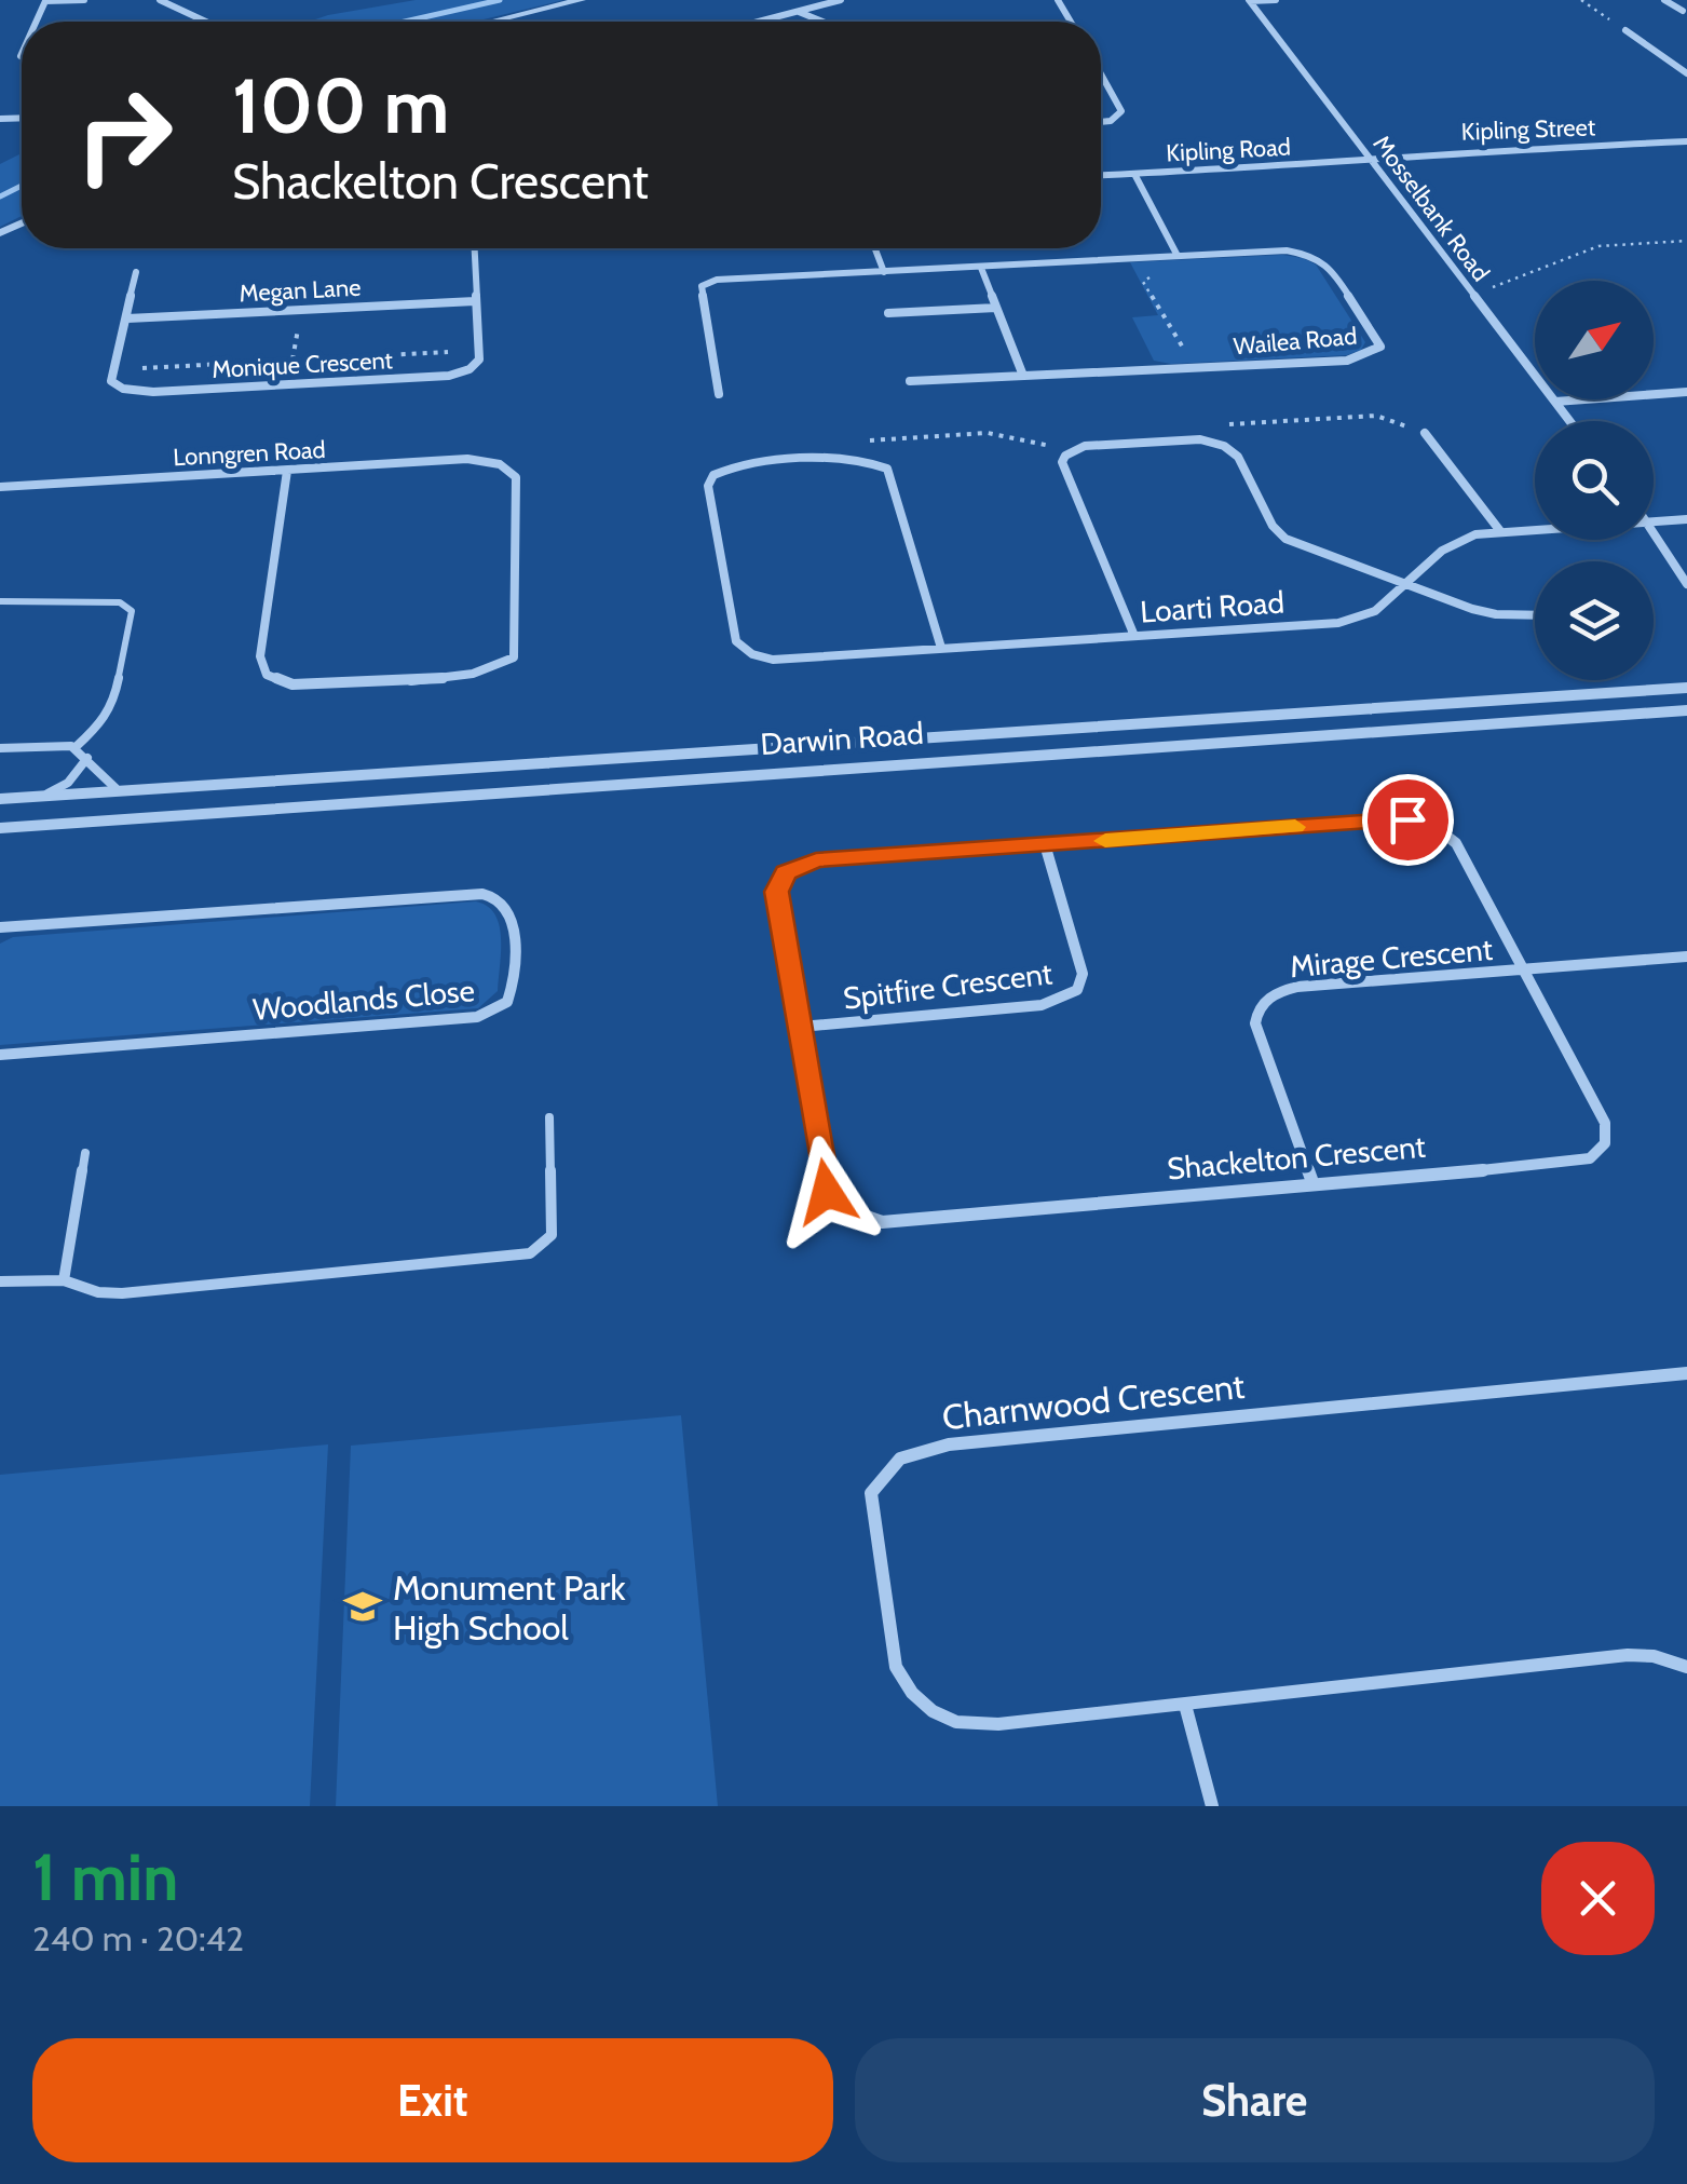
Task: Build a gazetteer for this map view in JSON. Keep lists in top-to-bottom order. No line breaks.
{"streets":{"street":["Kipling Street","Kipling Road","Mosselbank Road","Megan Lane","Wailea Road","Monique Crescent","Lonngren Road","Loarti Road","Darwin Road","Mirage Crescent","Spitfire Crescent","Woodlands Close","Shackelton Crescent","Charnwood Crescent"]},"crossings":[["Kipling Street","Kipling Road"],["Kipling Street","Mosselbank Road"],["Kipling Road","Mosselbank Road"],["Mirage Crescent","Shackelton Crescent"],["Spitfire Crescent","Shackelton Crescent"]],"places":{"school or university":["Monument Park High School"]},"north":"top right","page":{"turn":["100 m","Shackelton Crescent"],"heading":["1 min","240 m · 20:42"],"buttons":["Exit","Share"]}}
